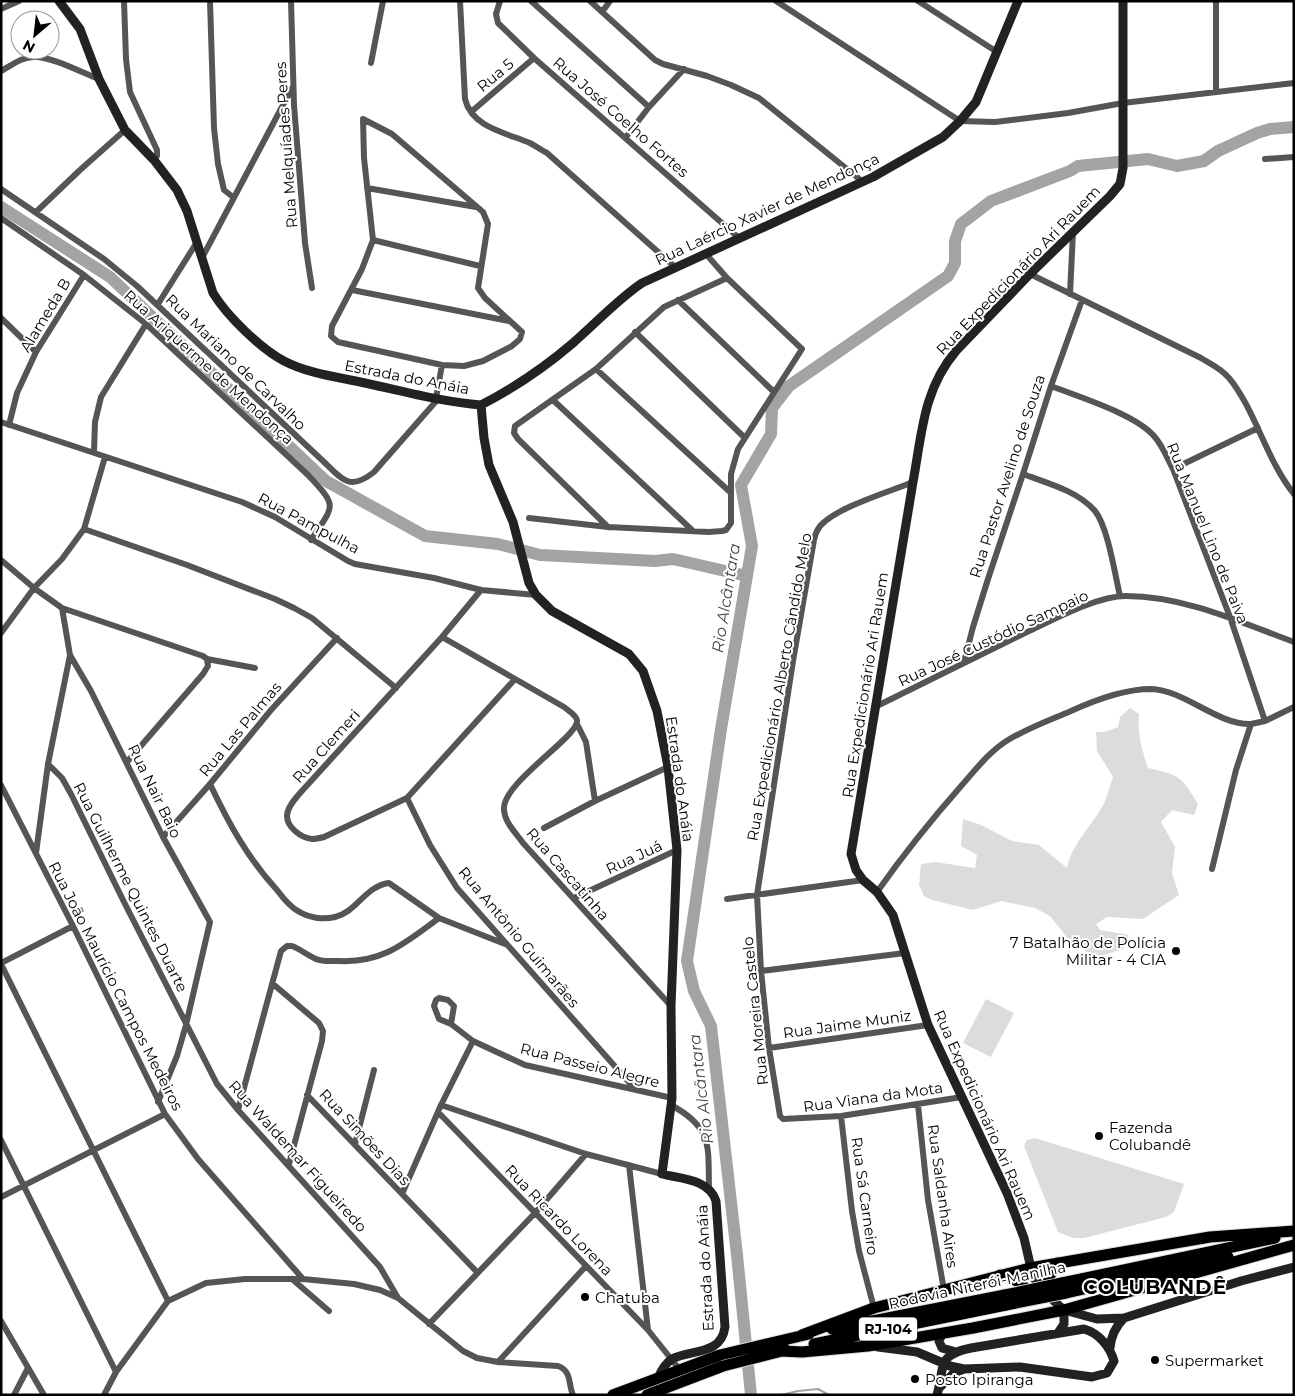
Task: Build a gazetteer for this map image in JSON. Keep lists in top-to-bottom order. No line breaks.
{"streets":{"highway":["Rodovia Niterói-Manilha","RJ-104"],"street":["Rua 5","Rua José Coelho Fortes","Rua Melquíades Peres","Rua Laércio Xavier de Mendonça","Rua Expedicionário Ari Rauem","Alameda B","Rua Mariano de Carvalho","Rua Ariquerme de Mendonça","Estrada do Anáia","Rua Pastor Avelino de Souza","Rua Pampulha","Rua Manuel Lino de Paiva","Rua José Custódio Sampaio","Rua Expedicionário Alberto Cândido Melo","Rua Las Palmas","Rua Clemeri","Rua Nair Baio","Rua Juá","Rua Cascatinha","Rua Guilherme Quintes Duarte","Rua Antônio Guimarães","Rua João Maurício Campos Medeiros","Rua Moreira Castelo","Rua Jaime Muniz","Rua Passeio Alegre","Rua Viana da Mota","Rua Simões Dias","Rua Waldemar Figueiredo","Rua Sá Carneiro","Rua Saldanha Aires","Rua Ricardo Lorena"]},"crossings":[["Rua 5","Rua José Coelho Fortes"],["Rua José Coelho Fortes","Rua Laércio Xavier de Mendonça"],["Rua Laércio Xavier de Mendonça","Estrada do Anáia"],["Rua Expedicionário Ari Rauem","Rua José Custódio Sampaio"],["Rua Expedicionário Ari Rauem","Rua Expedicionário Alberto Cândido Melo"],["Rua Expedicionário Ari Rauem","Rua Jaime Muniz"],["Rua Expedicionário Ari Rauem","Rua Viana da Mota"],["Alameda B","Rua Ariquerme de Mendonça"],["Alameda B","Rua Pampulha"],["Rua Mariano de Carvalho","Estrada do Anáia"],["Rua Ariquerme de Mendonça","Rua Pampulha"],["Estrada do Anáia","Rua Pampulha"],["Estrada do Anáia","Rua Juá"],["Estrada do Anáia","Rua Cascatinha"],["Estrada do Anáia","Rua Passeio Alegre"],["Estrada do Anáia","Rua Ricardo Lorena"],["Rua Pastor Avelino de Souza","Rua Manuel Lino de Paiva"],["Rua Pastor Avelino de Souza","Rua José Custódio Sampaio"],["Rua Pampulha","Rua Clemeri"],["Rua Manuel Lino de Paiva","Rua José Custódio Sampaio"],["Rua Expedicionário Alberto Cândido Melo","Rua Moreira Castelo"],["Rua Las Palmas","Rua Nair Baio"],["Rua Clemeri","Rua Antônio Guimarães"],["Rua Nair Baio","Rua Guilherme Quintes Duarte"],["Rua Nair Baio","Rua João Maurício Campos Medeiros"],["Rua Nair Baio","Rua Waldemar Figueiredo"],["Rua Juá","Rua Cascatinha"],["Rua Guilherme Quintes Duarte","Rua Waldemar Figueiredo"],["Rua Antônio Guimarães","Rua Passeio Alegre"],["Rua Moreira Castelo","Rua Jaime Muniz"],["Rua Moreira Castelo","Rua Viana da Mota"],["Rua Viana da Mota","Rua Sá Carneiro"],["Rua Viana da Mota","Rua Saldanha Aires"],["Rua Ricardo Lorena","Rodovia Niterói-Manilha"]],"districts":["COLUBANDÊ"],"water":["Rio Alcântara"],"places":["7 Batalhão de Polícia Militar - 4 CIA","Fazenda Colubandê","Chatuba","Supermarket","Posto Ipiranga"],"north":"bottom left"}
